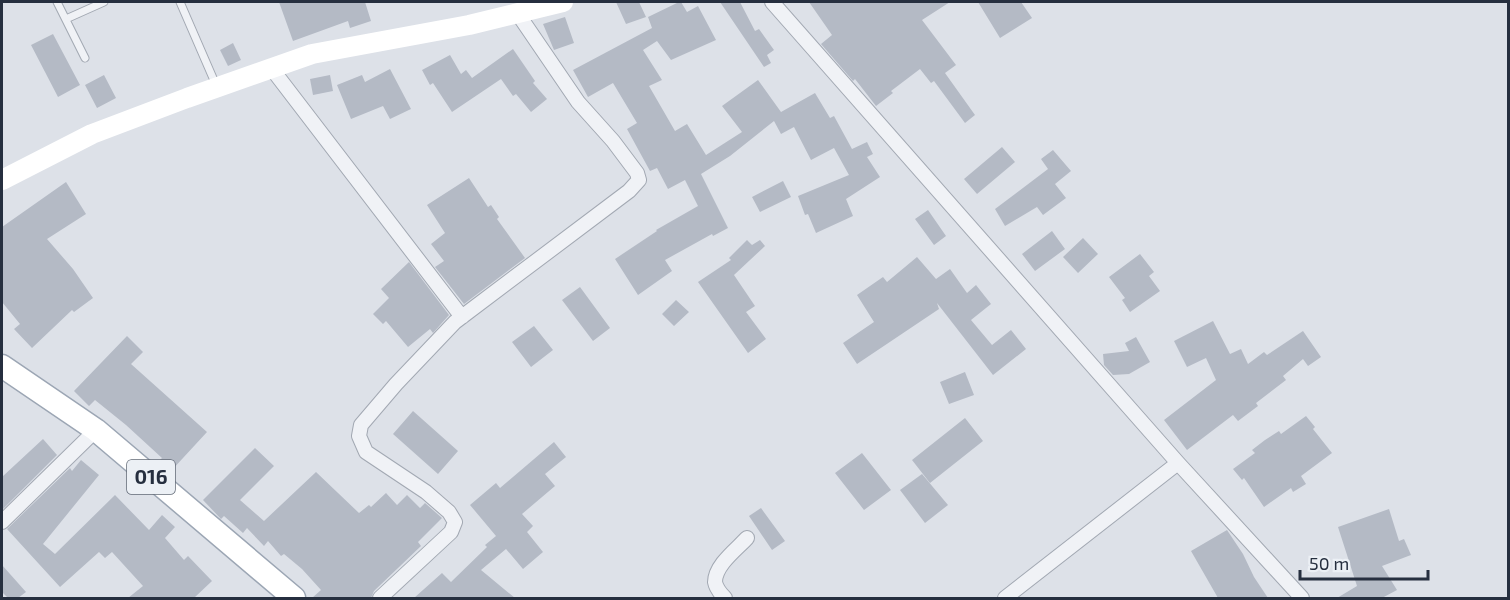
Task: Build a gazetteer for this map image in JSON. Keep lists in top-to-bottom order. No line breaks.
{"streets":{"main road":["016"]},"scale_bar":"50 m"}
